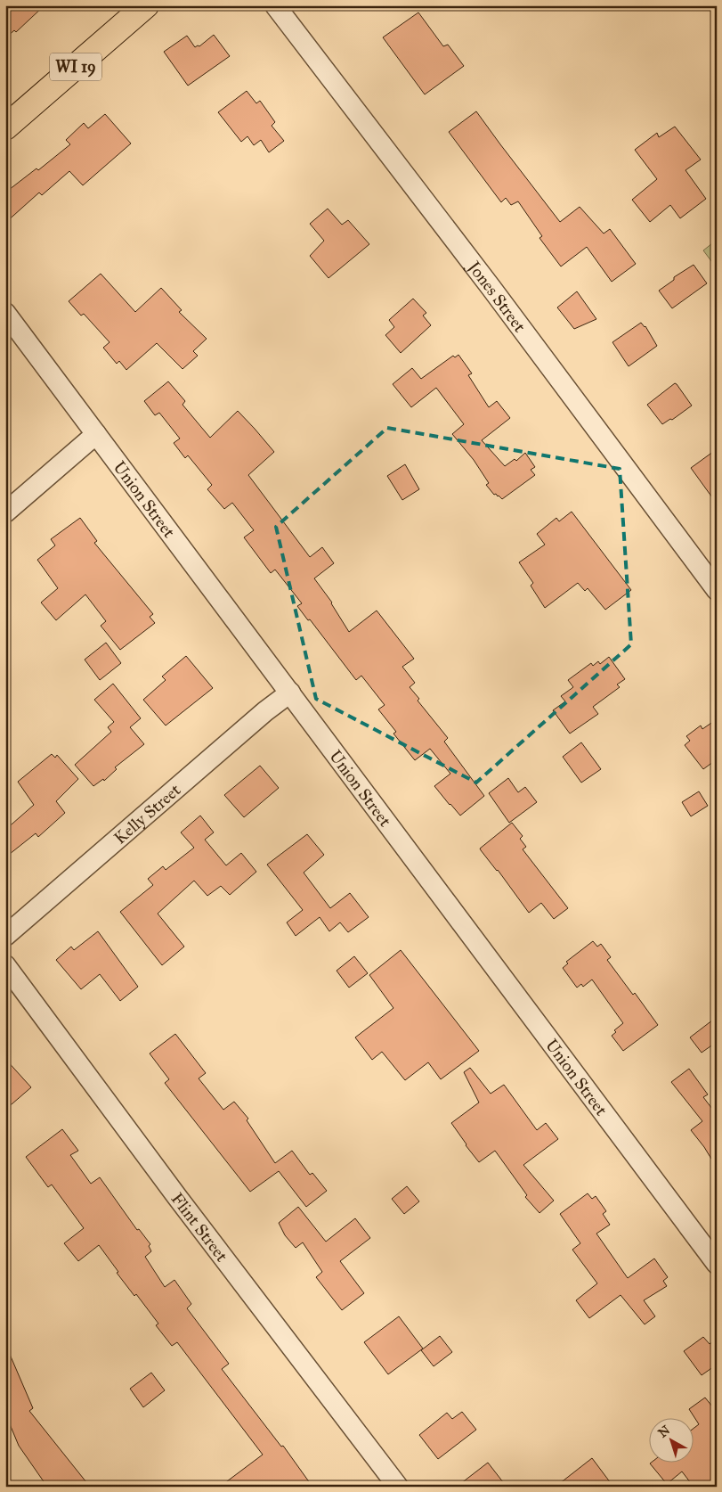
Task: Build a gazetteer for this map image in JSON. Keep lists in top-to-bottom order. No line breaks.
{"streets":{"main road":["WI 19"],"street":["Jones Street","Union Street","Kelly Street","Flint Street"]},"crossings":[["Union Street","Kelly Street"]],"north":"top left"}
